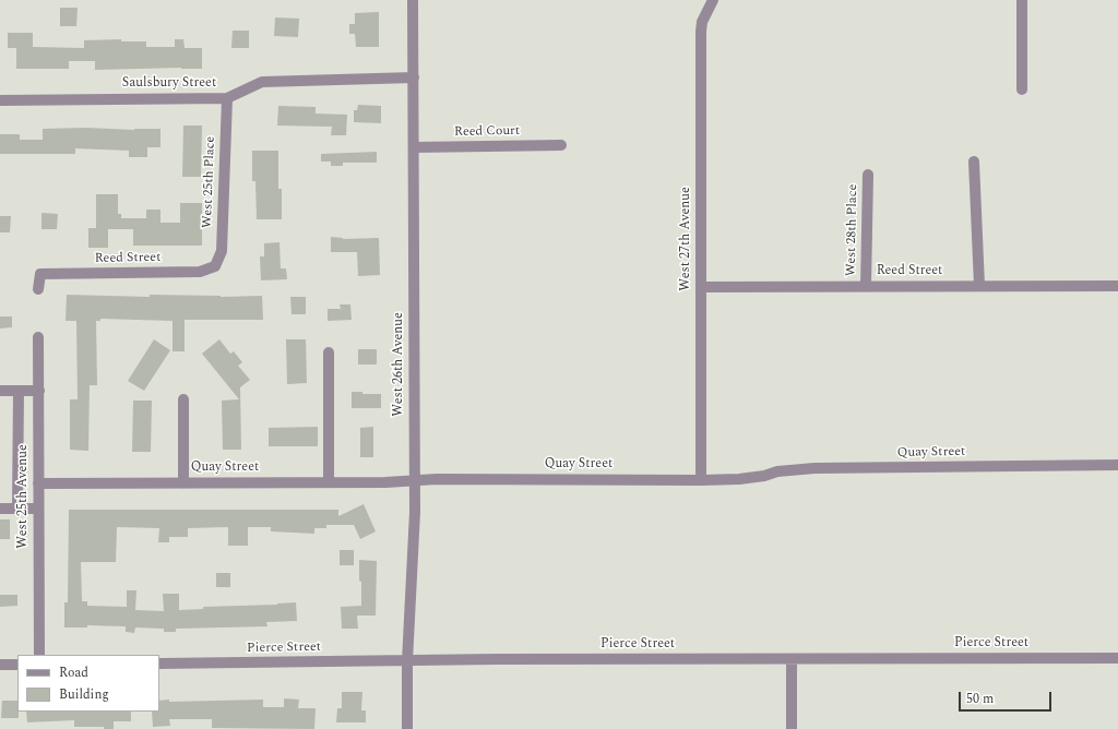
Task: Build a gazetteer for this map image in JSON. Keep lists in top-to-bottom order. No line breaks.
{"streets":{"street":["Saulsbury Street","Reed Court","West 25th Place","West 28th Place","West 27th Avenue","Reed Street","West 26th Avenue","Quay Street","West 25th Avenue","Pierce Street"]},"crossings":[["Saulsbury Street","West 25th Place"],["Saulsbury Street","West 26th Avenue"],["Reed Court","West 26th Avenue"],["West 25th Place","Reed Street"],["West 28th Place","Reed Street"],["West 27th Avenue","Reed Street"],["West 27th Avenue","Quay Street"],["West 26th Avenue","Quay Street"],["West 26th Avenue","Pierce Street"],["Quay Street","West 25th Avenue"]],"legend":["Road","Building"],"scale_bar":"50 m"}
